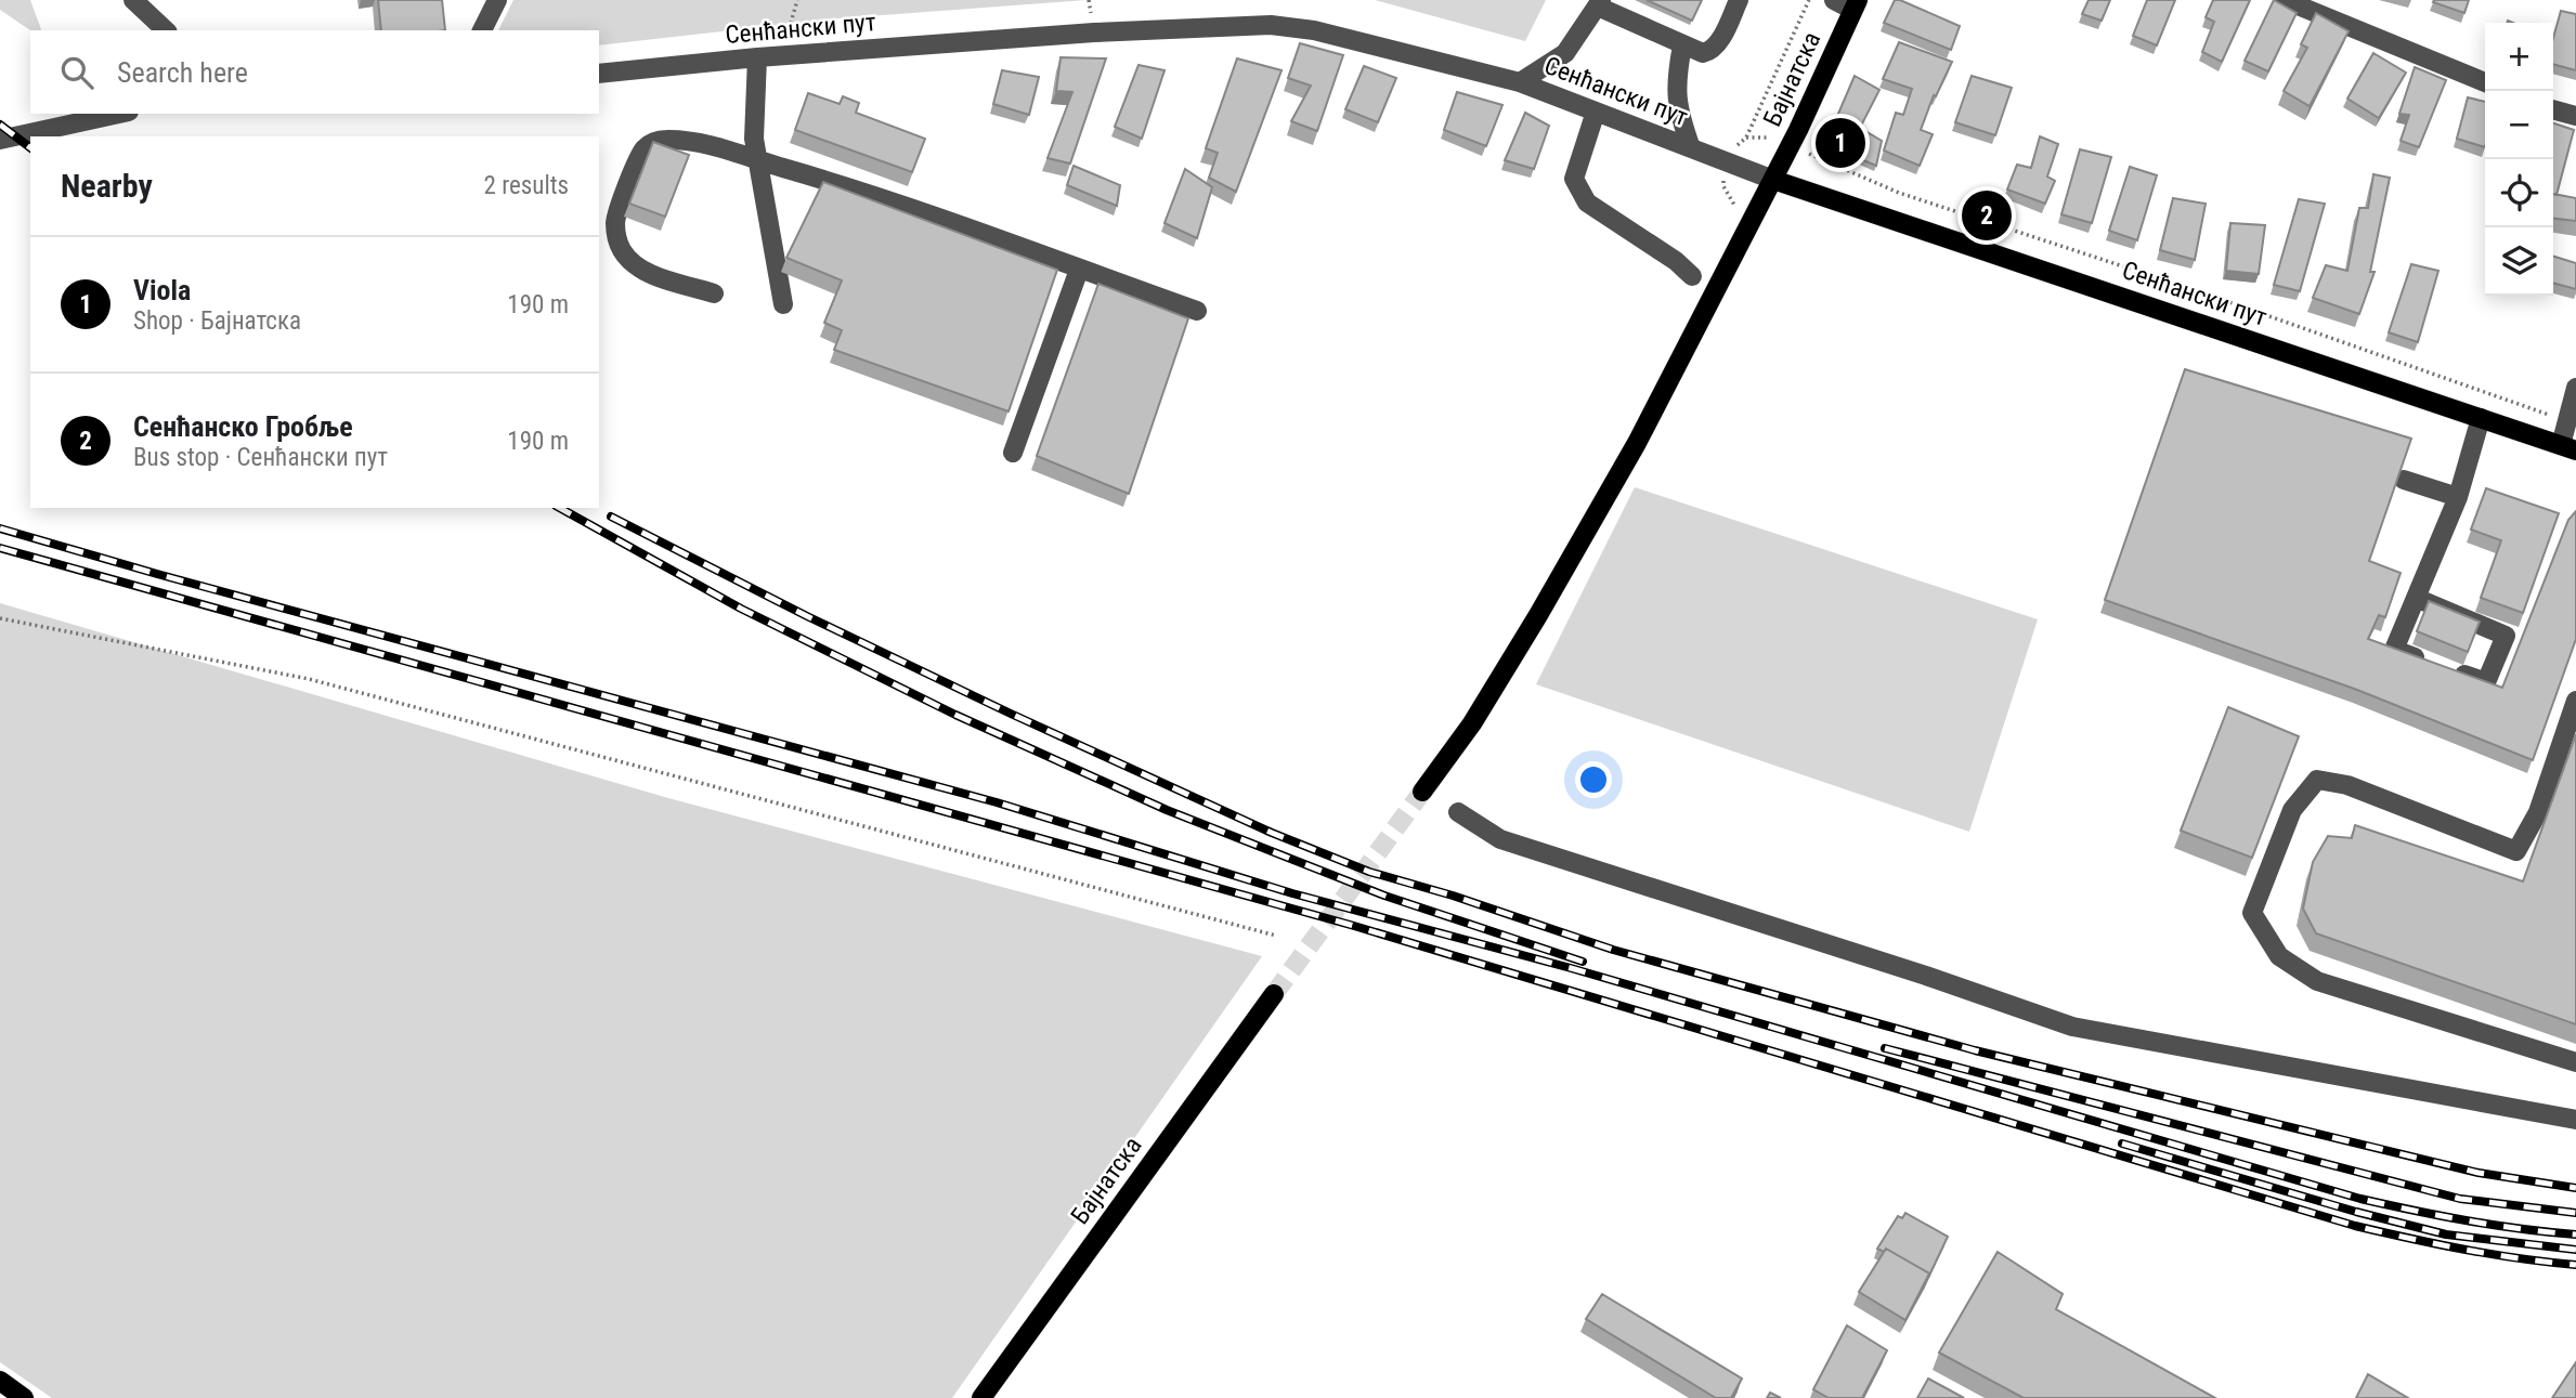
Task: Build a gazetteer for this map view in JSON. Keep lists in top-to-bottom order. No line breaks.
{"streets":{"main road":["Сенћански пут","Бајнатска"]},"crossings":[["Сенћански пут","Бајнатска"]],"page":{"map_buttons":["+","−"],"search":"Search here","pins":["1","2"],"heading":["Nearby","2 results"],"list":[{"mark":"1","name":"Viola","note":"Shop · Бајнатска","value":"190 m"},{"mark":"2","name":"Сенћанско Гробље","note":"Bus stop · Сенћански пут","value":"190 m"}]}}
